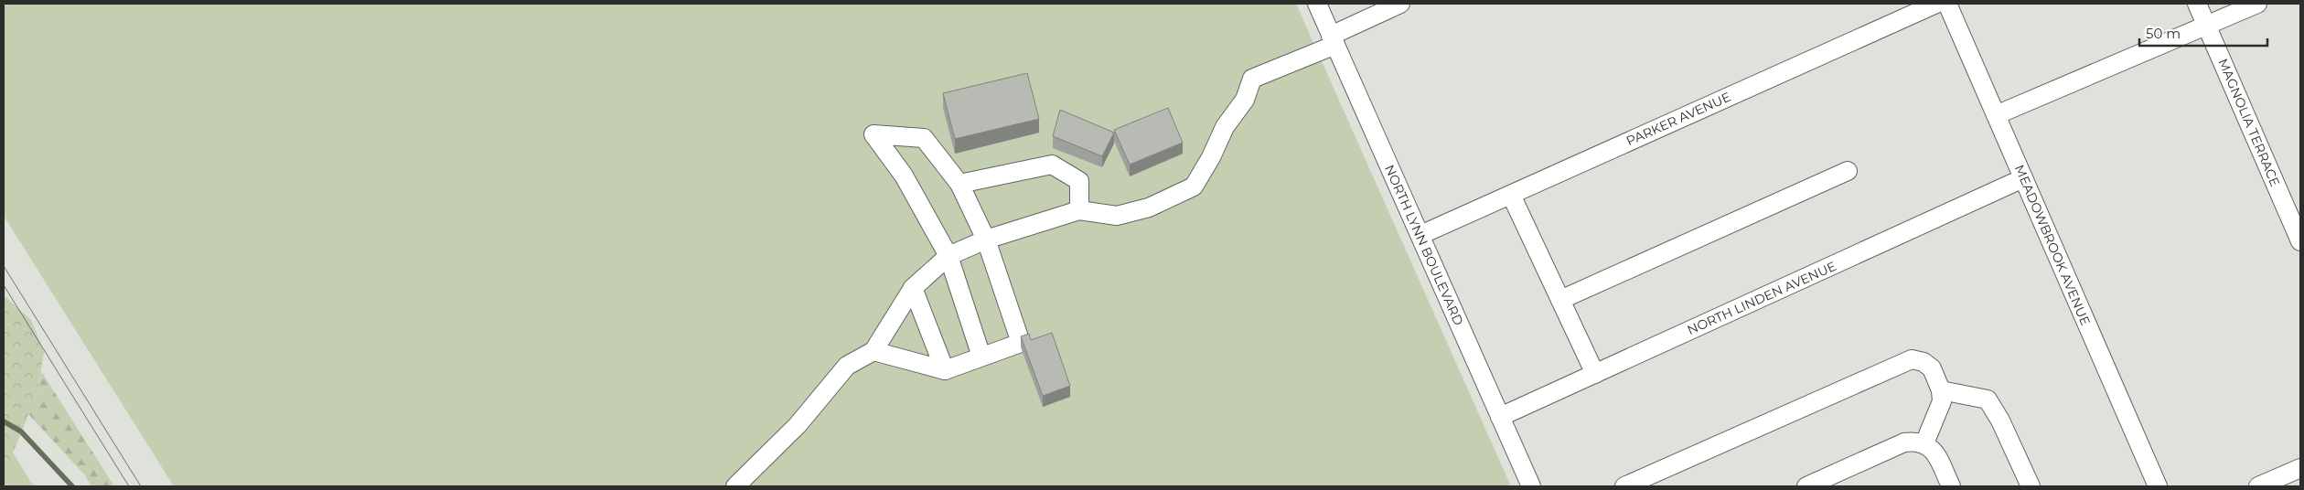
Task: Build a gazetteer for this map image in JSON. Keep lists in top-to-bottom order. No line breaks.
{"streets":{"street":["PARKER AVENUE","MAGNOLIA TERRACE","NORTH LYNN BOULEVARD","MEADOWBROOK AVENUE","NORTH LINDEN AVENUE"]},"crossings":[["PARKER AVENUE","NORTH LYNN BOULEVARD"],["NORTH LYNN BOULEVARD","NORTH LINDEN AVENUE"],["MEADOWBROOK AVENUE","NORTH LINDEN AVENUE"]],"scale_bar":"50 m"}
